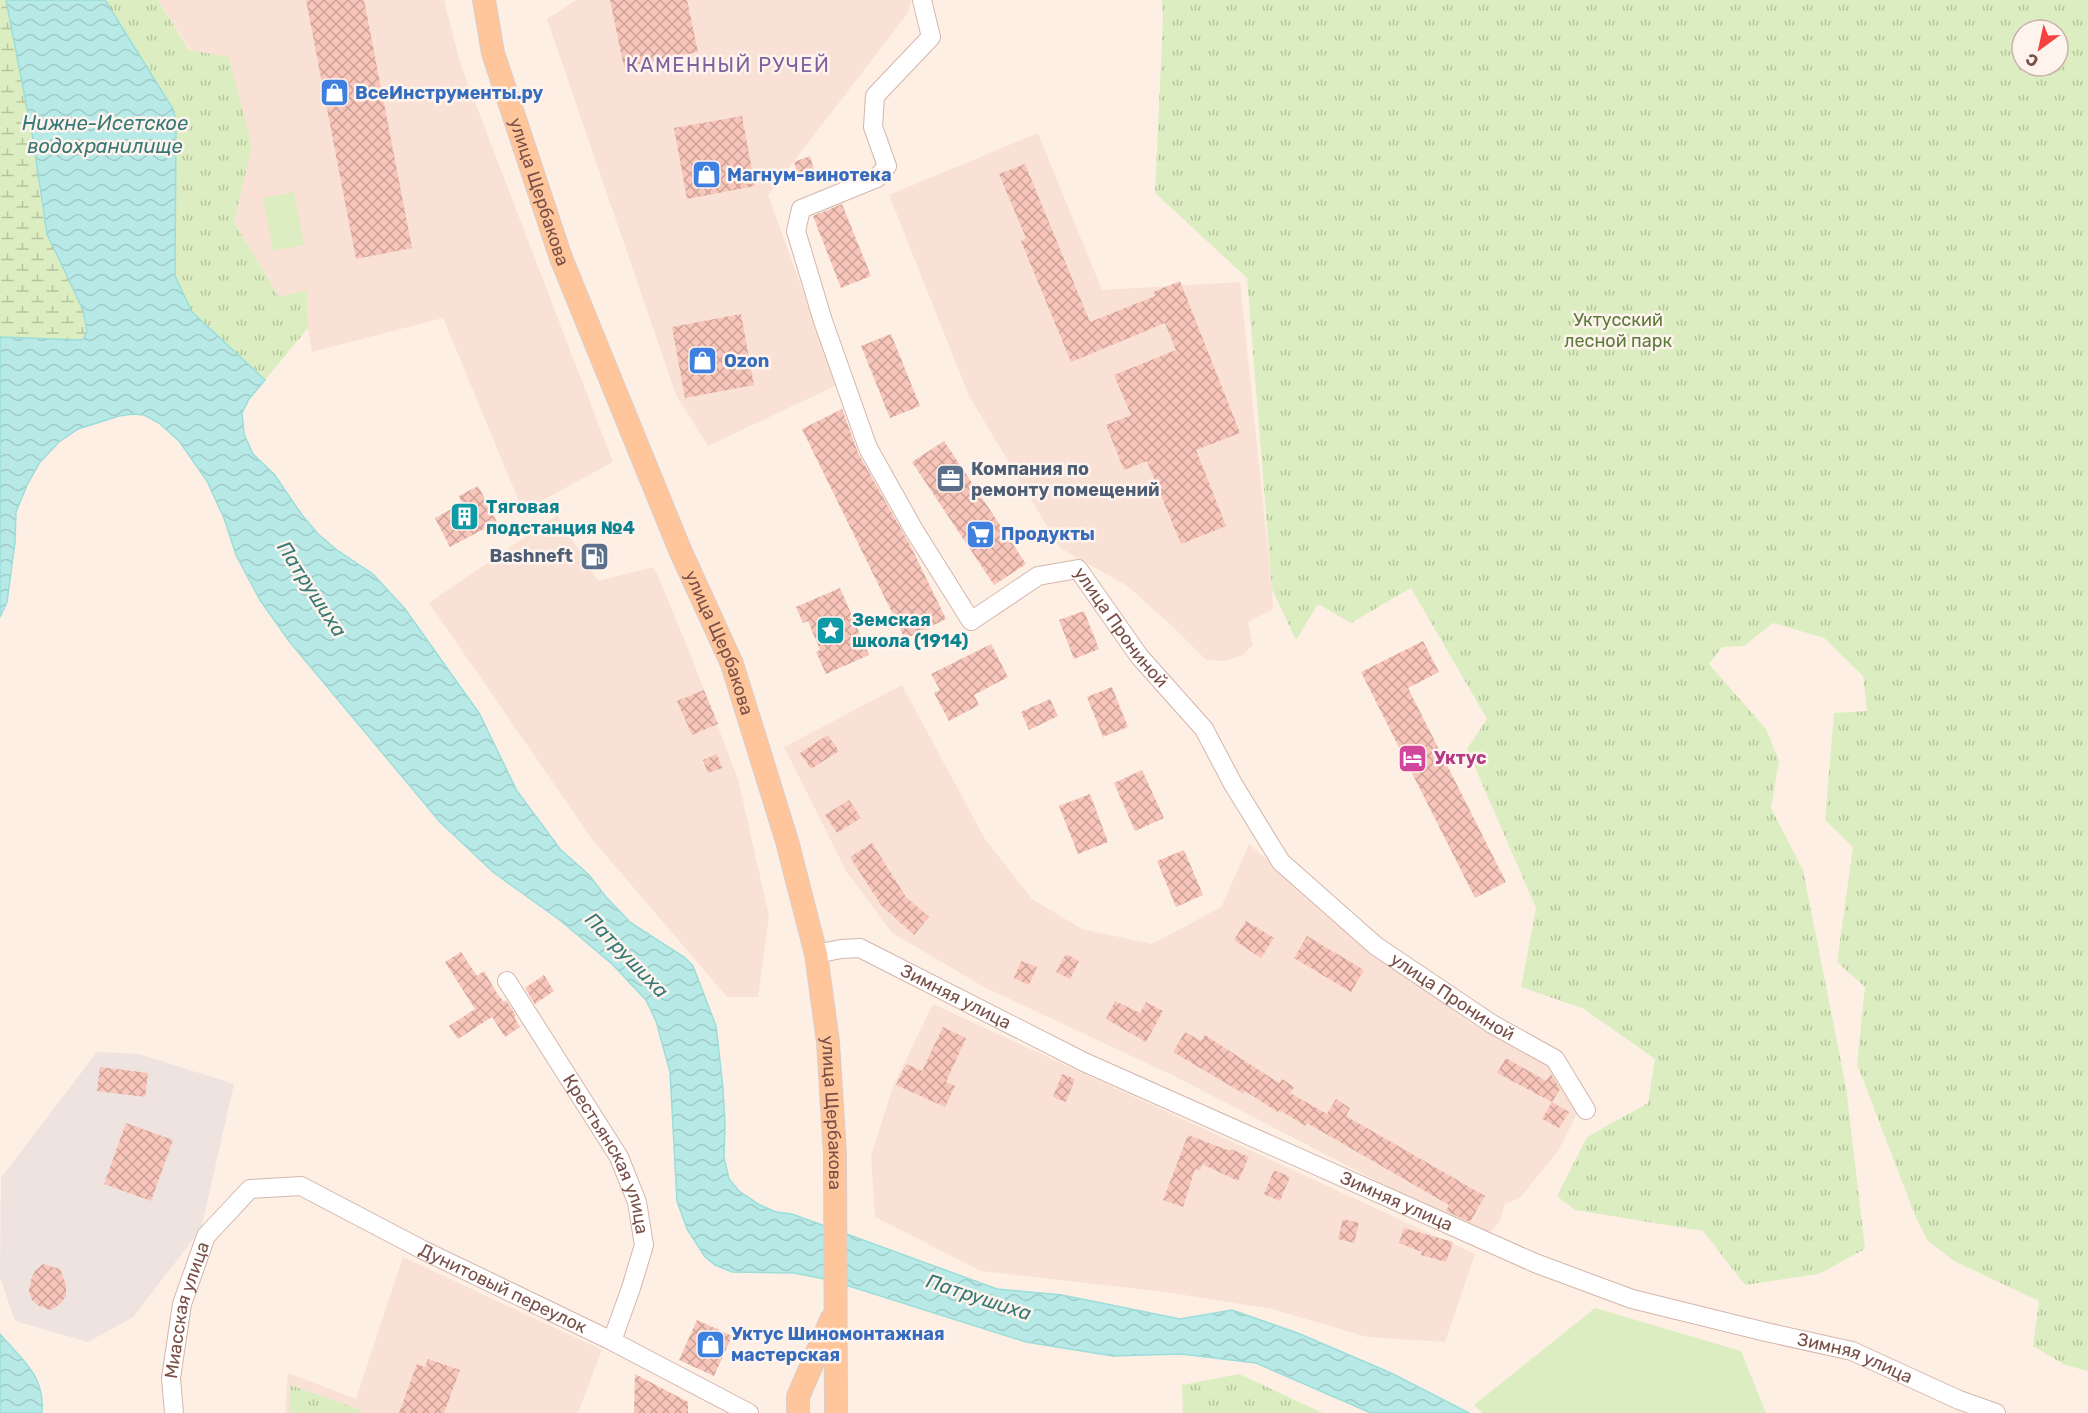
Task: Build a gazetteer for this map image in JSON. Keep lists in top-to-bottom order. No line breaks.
{"streets":{"main road":["улица Щербакова"],"street":["улица Прониной","Зимняя улица","Крестьянская улица","Дунитовый переулок","Миасская улица"]},"crossings":[["улица Щербакова","Зимняя улица"],["Крестьянская улица","Дунитовый переулок"],["Дунитовый переулок","Миасская улица"]],"districts":["КАМЕННЫЙ РУЧЕЙ"],"water":["Нижне-Исетское водохранилище","Патрушиха"],"parks":["Уктусский лесной парк"],"places":{"shop":["ВсеИнструменты.ру","Магнум-винотека","Ozon","Уктус Шиномонтажная мастерская"],"office":["Компания по ремонту помещений"],"building":["Тяговая подстанция №4"],"supermarket":["Продукты"],"fuel station":["Bashneft"],"place":["Земская школа (1914)"],"hotel":["Уктус"]},"north":"bottom left"}
